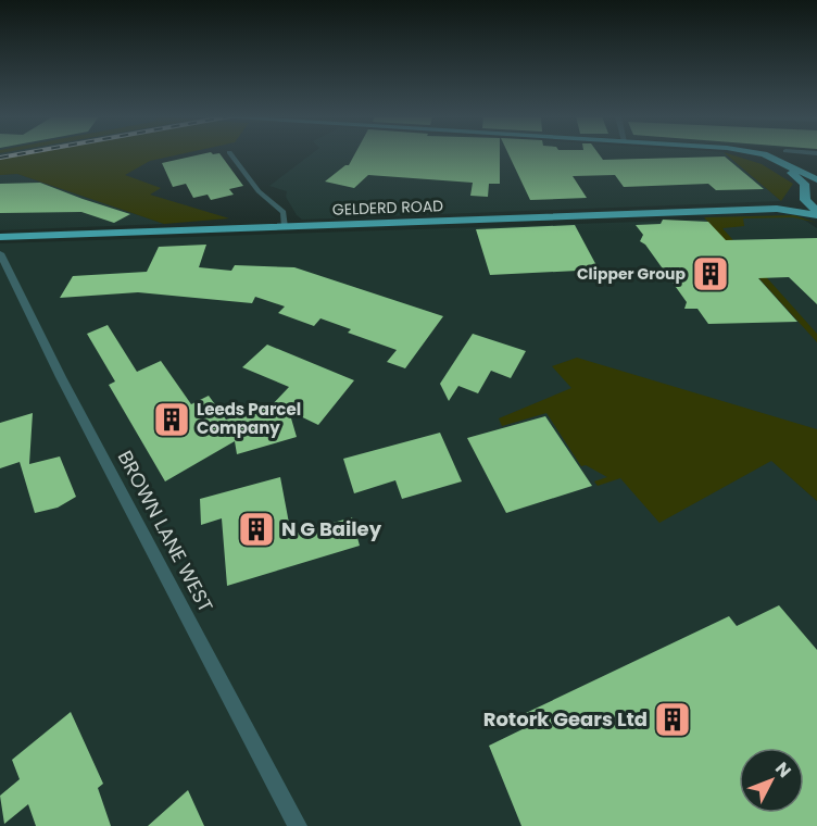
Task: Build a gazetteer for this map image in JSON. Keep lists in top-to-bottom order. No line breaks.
{"streets":{"main road":["GELDERD ROAD"],"street":["BROWN LANE WEST"]},"places":{"building":["Clipper Group","Leeds Parcel Company","N G Bailey","Rotork Gears Ltd"]},"north":"top right"}
